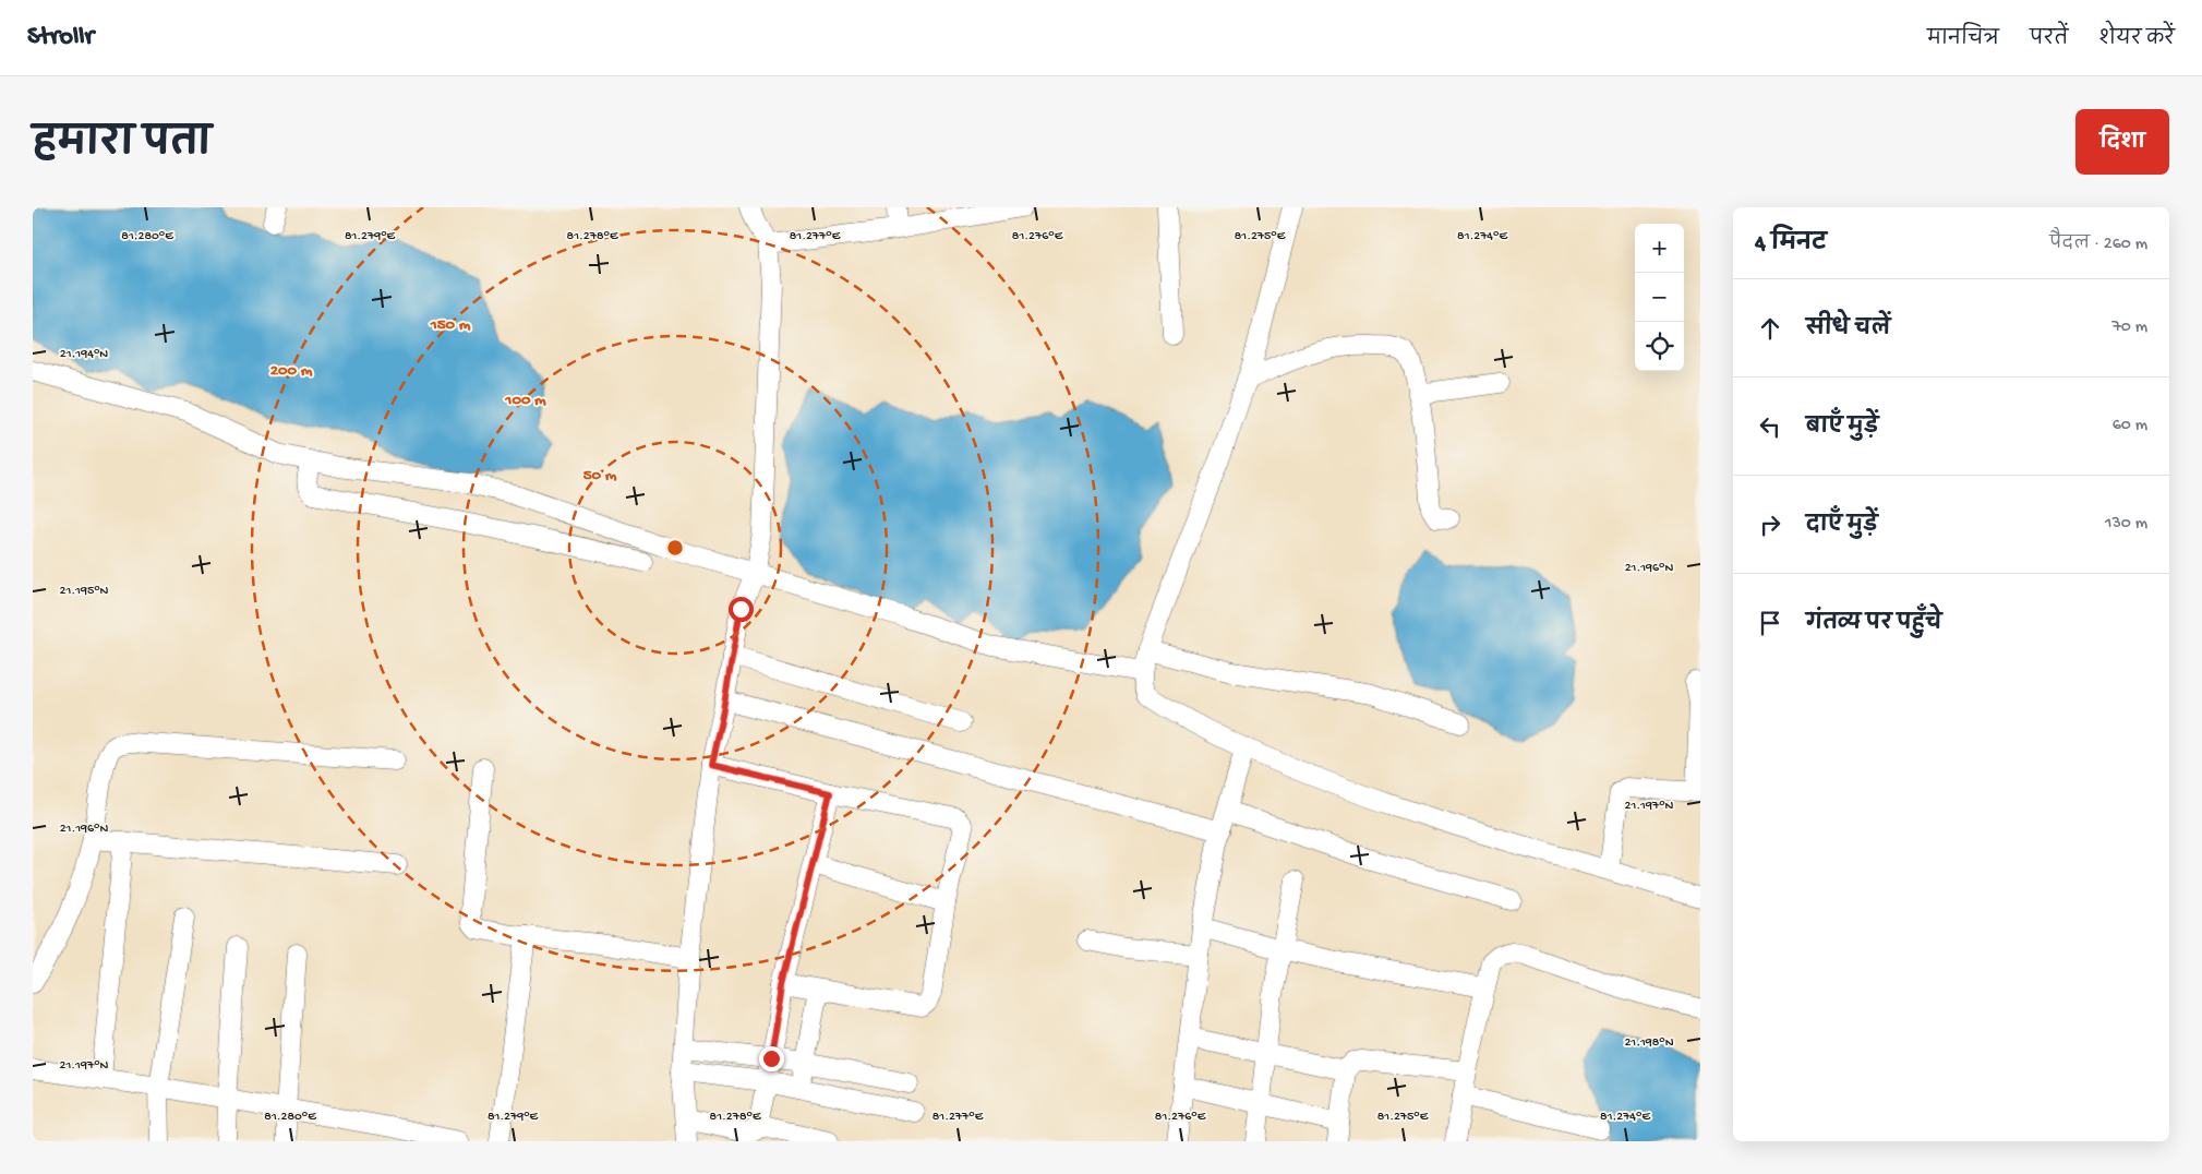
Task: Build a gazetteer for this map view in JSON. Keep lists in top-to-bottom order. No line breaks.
{"page":{"header":"Strollr","nav":["मानचित्र","परतें","शेयर करें"],"title":"हमारा पता","buttons":"दिशा","heading":["4 मिनट","पैदल · 260 m"],"map_buttons":["+","−"],"list":[["सीधे चलें","70 m"],["बाएँ मुड़ें","60 m"],["दाएँ मुड़ें","130 m"],"गंतव्य पर पहुँचे"]},"coordinates":["81.280°E","81.279°E","81.278°E","81.277°E","81.276°E","81.275°E","81.274°E","21.194°N","21.196°N","21.195°N","21.197°N","21.198°N"],"rings":["150 m","200 m","100 m","50 m"]}
